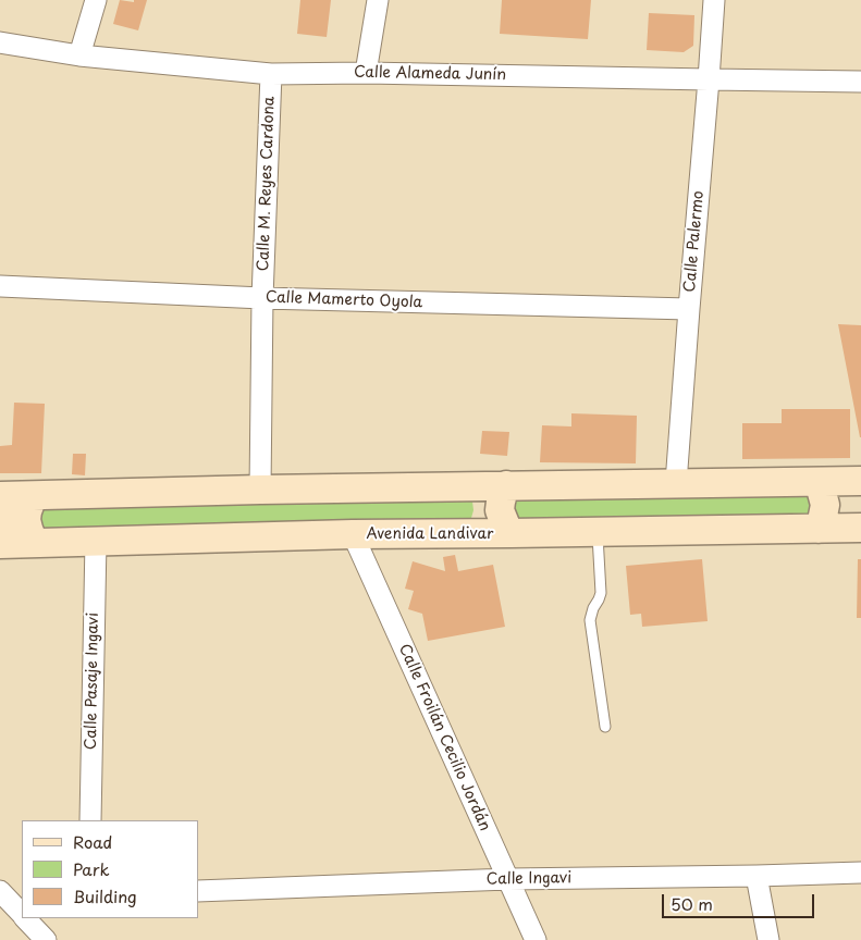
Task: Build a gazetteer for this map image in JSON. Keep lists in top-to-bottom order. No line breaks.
{"streets":{"main road":["Avenida Landivar"],"street":["Calle Alameda Junín","Calle M. Reyes Cardona","Calle Palermo","Calle Mamerto Oyola","Calle Pasaje Ingavi","Calle Froilán Cecilio Jordán","Calle Ingavi"]},"crossings":[["Calle Alameda Junín","Calle M. Reyes Cardona"],["Calle Alameda Junín","Calle Palermo"],["Calle M. Reyes Cardona","Calle Mamerto Oyola"],["Calle Palermo","Calle Mamerto Oyola"],["Avenida Landivar","Calle Pasaje Ingavi"],["Avenida Landivar","Calle Froilán Cecilio Jordán"],["Calle Froilán Cecilio Jordán","Calle Ingavi"]],"legend":["Road","Park","Building"],"scale_bar":"50 m"}
